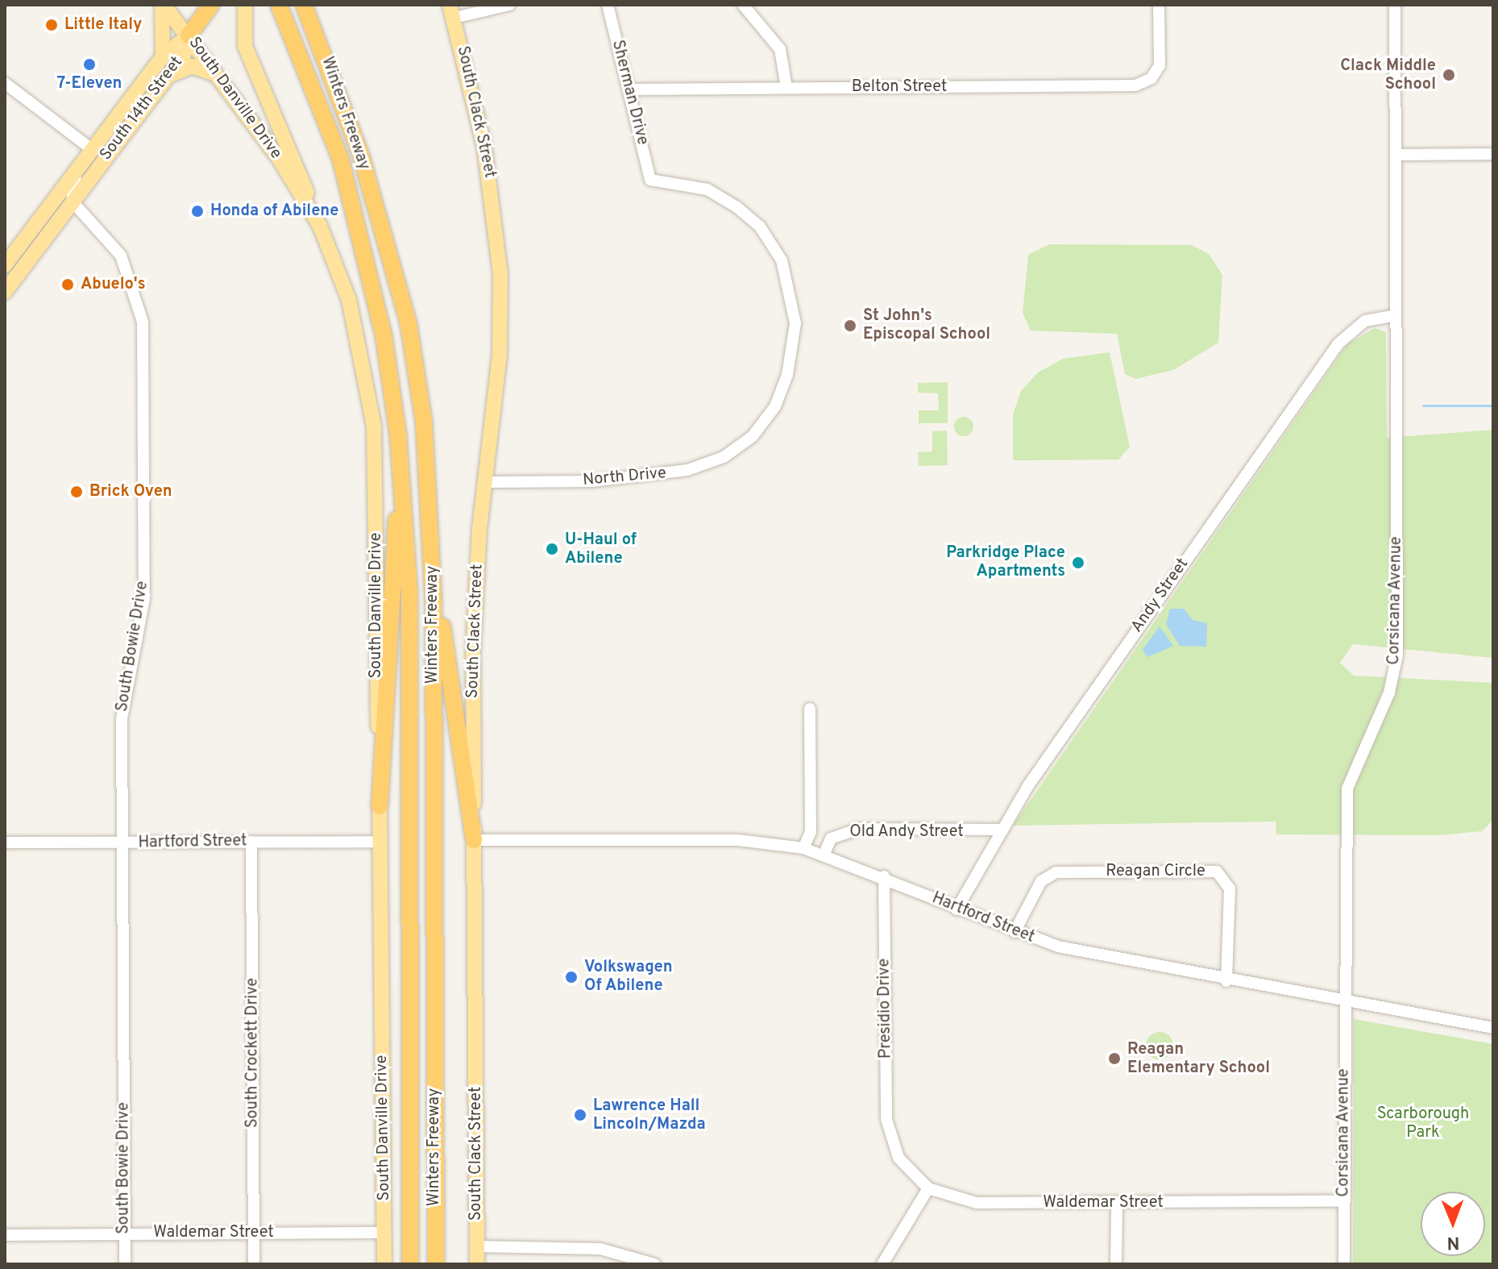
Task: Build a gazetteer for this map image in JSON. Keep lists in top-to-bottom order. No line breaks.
{"streets":{"highway":["Winters Freeway"],"main road":["South Danville Drive","South 14th Street","South Clack Street"],"street":["Belton Street","Sherman Drive","North Drive","Andy Street","Corsicana Avenue","South Bowie Drive","Old Andy Street","Hartford Street","Reagan Circle","Presidio Drive","South Crockett Drive","Waldemar Street"]},"crossings":[["Belton Street","Sherman Drive"],["Sherman Drive","North Drive"],["South Danville Drive","South 14th Street"],["South Danville Drive","Hartford Street"],["South Danville Drive","Waldemar Street"],["South 14th Street","South Bowie Drive"],["South Clack Street","North Drive"],["South Clack Street","Hartford Street"],["Andy Street","Corsicana Avenue"],["Andy Street","Old Andy Street"],["Andy Street","Hartford Street"],["Corsicana Avenue","Hartford Street"],["Corsicana Avenue","Waldemar Street"],["South Bowie Drive","Hartford Street"],["South Bowie Drive","Waldemar Street"],["Old Andy Street","Hartford Street"],["Hartford Street","Reagan Circle"],["Hartford Street","Presidio Drive"],["Hartford Street","South Crockett Drive"],["Presidio Drive","Waldemar Street"],["South Crockett Drive","Waldemar Street"]],"parks":["Scarborough Park"],"places":["Little Italy","7-Eleven","Clack Middle School","Honda of Abilene","Abuelo's","St John's Episcopal School","Brick Oven","U-Haul of Abilene","Parkridge Place Apartments","Volkswagen Of Abilene","Reagan Elementary School","Lawrence Hall Lincoln/Mazda"],"north":"bottom"}
